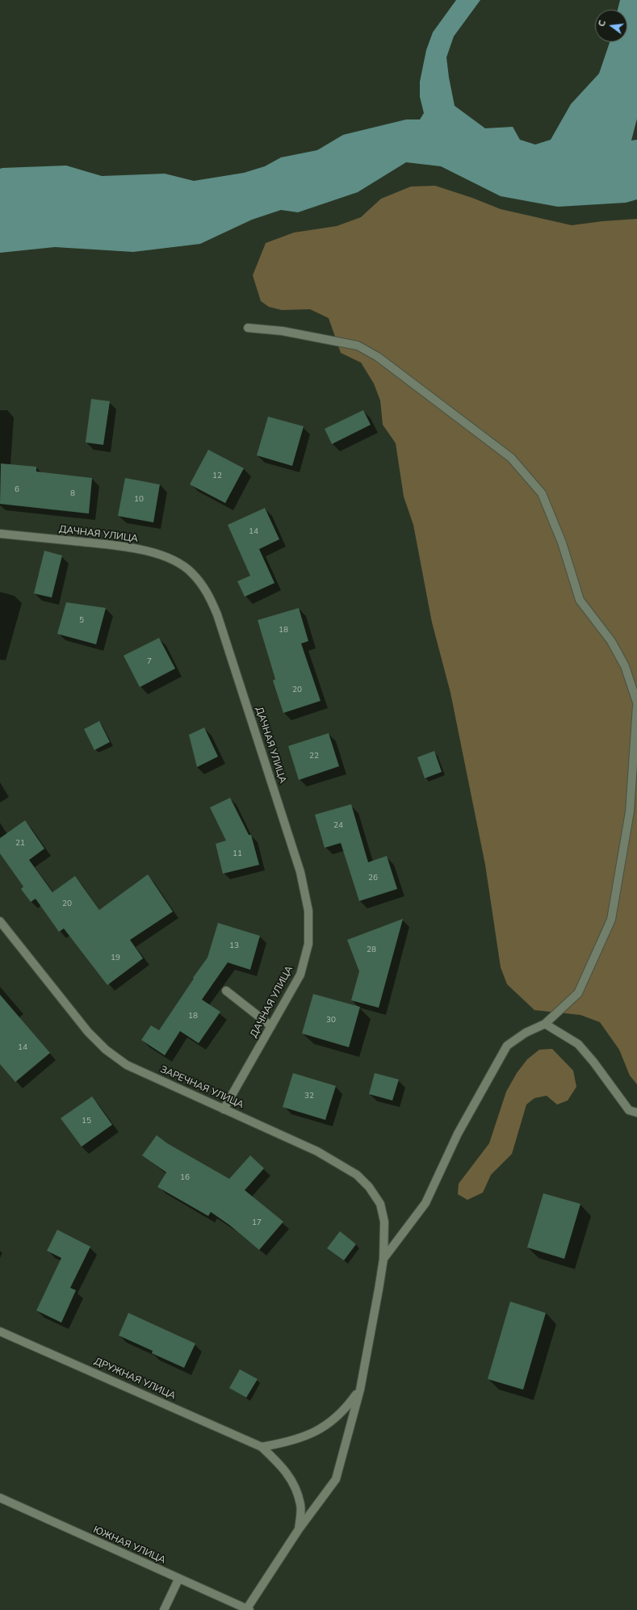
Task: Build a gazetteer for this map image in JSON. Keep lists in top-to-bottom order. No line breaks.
{"streets":{"street":["ДАЧНАЯ УЛИЦА","ЗАРЕЧНАЯ УЛИЦА","ДРУЖНАЯ УЛИЦА","ЮЖНАЯ УЛИЦА"]},"crossings":[["ДАЧНАЯ УЛИЦА","ЗАРЕЧНАЯ УЛИЦА"],["ЗАРЕЧНАЯ УЛИЦА","ДРУЖНАЯ УЛИЦА"],["ЗАРЕЧНАЯ УЛИЦА","ЮЖНАЯ УЛИЦА"]],"house_numbers":["12","6","8","10","14","5","18","7","20","22","24","21","11","26","20","13","28","19","18","30","14","32","15","16","17"],"north":"left"}
